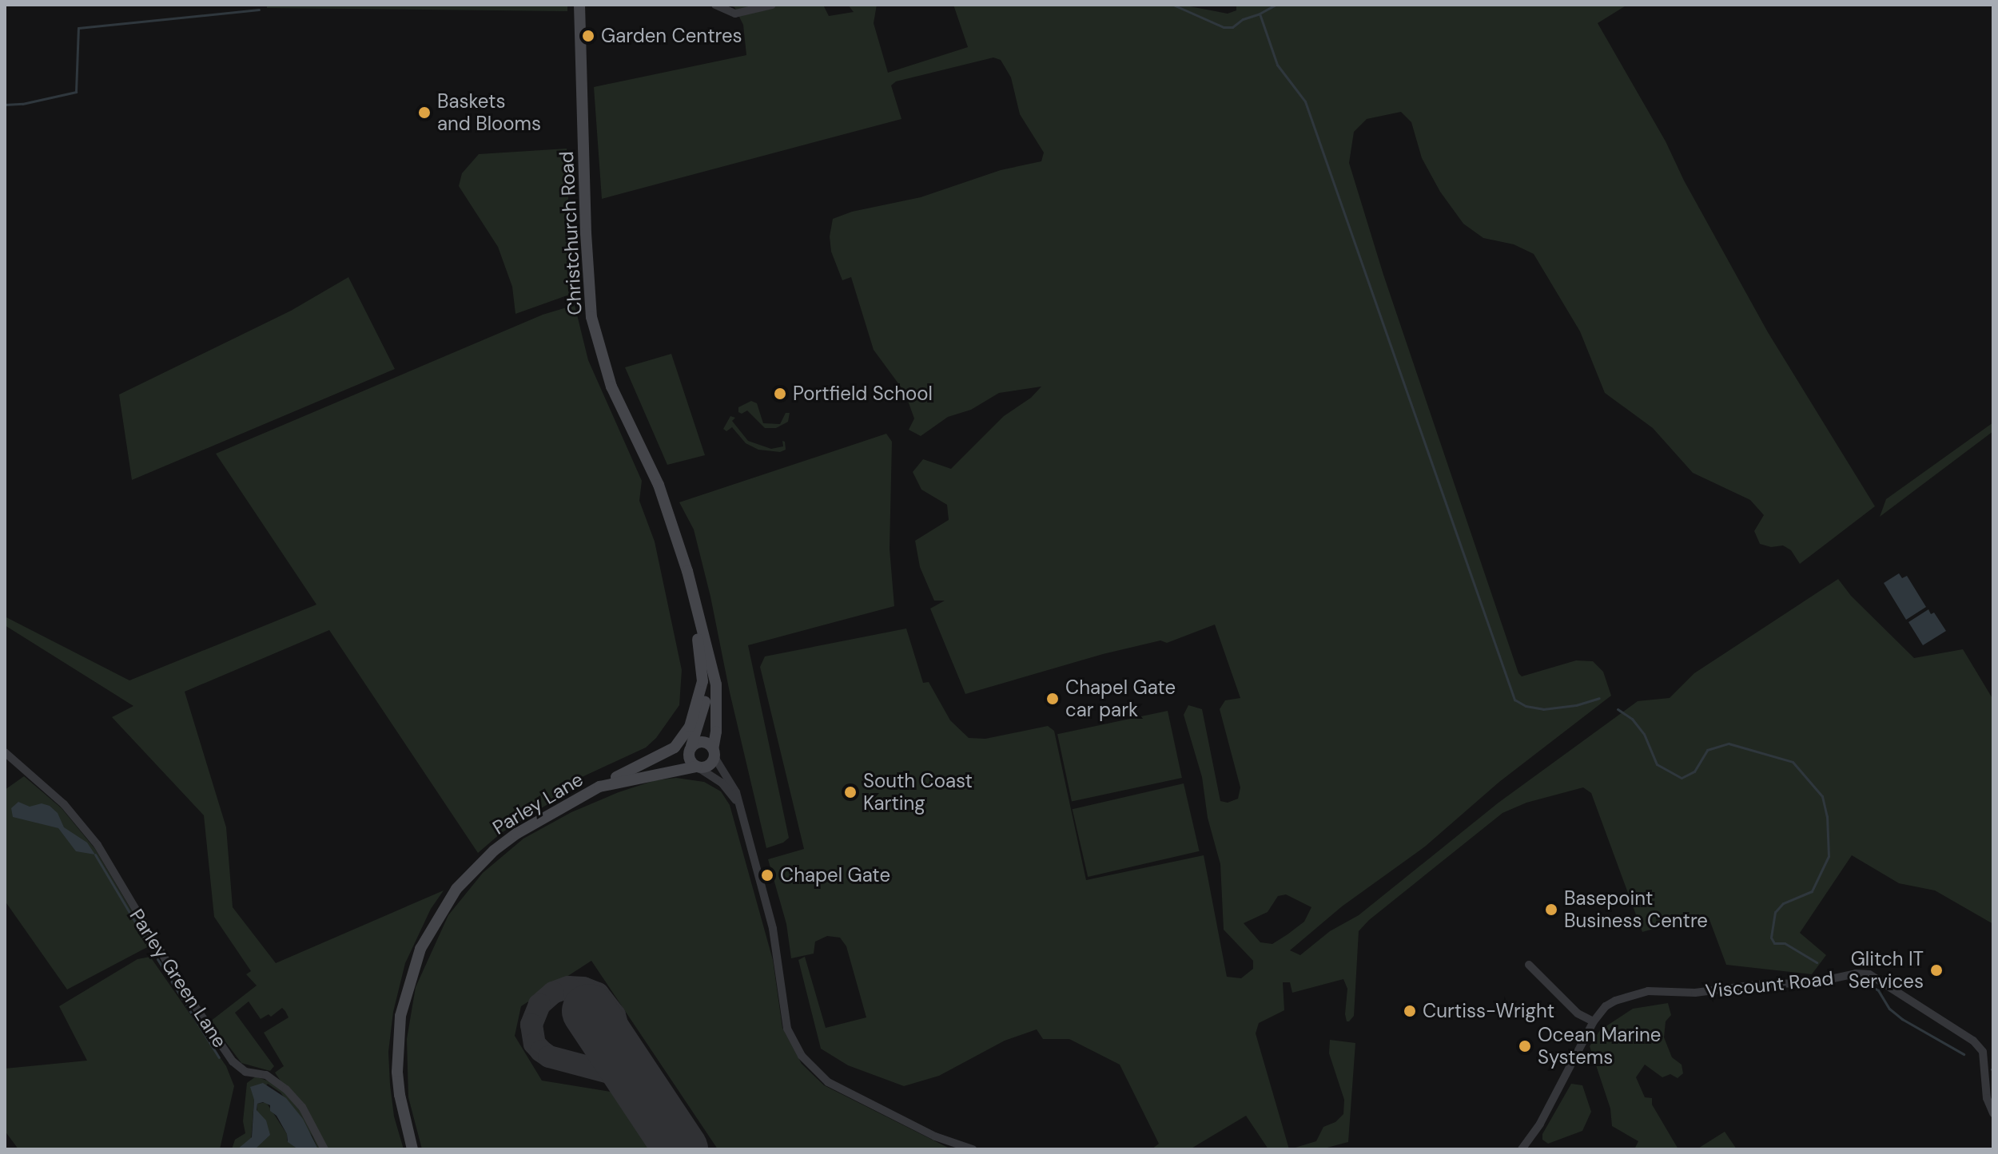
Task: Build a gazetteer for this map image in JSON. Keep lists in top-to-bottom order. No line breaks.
{"streets":{"main road":["Christchurch Road","Parley Lane"],"street":["Parley Green Lane","Viscount Road"]},"crossings":[["Christchurch Road","Parley Lane"]],"places":["Garden Centres","Baskets and Blooms","Portfield School","Chapel Gate car park","South Coast Karting","Chapel Gate","Basepoint Business Centre","Glitch IT Services","Curtiss-Wright","Ocean Marine Systems"]}
